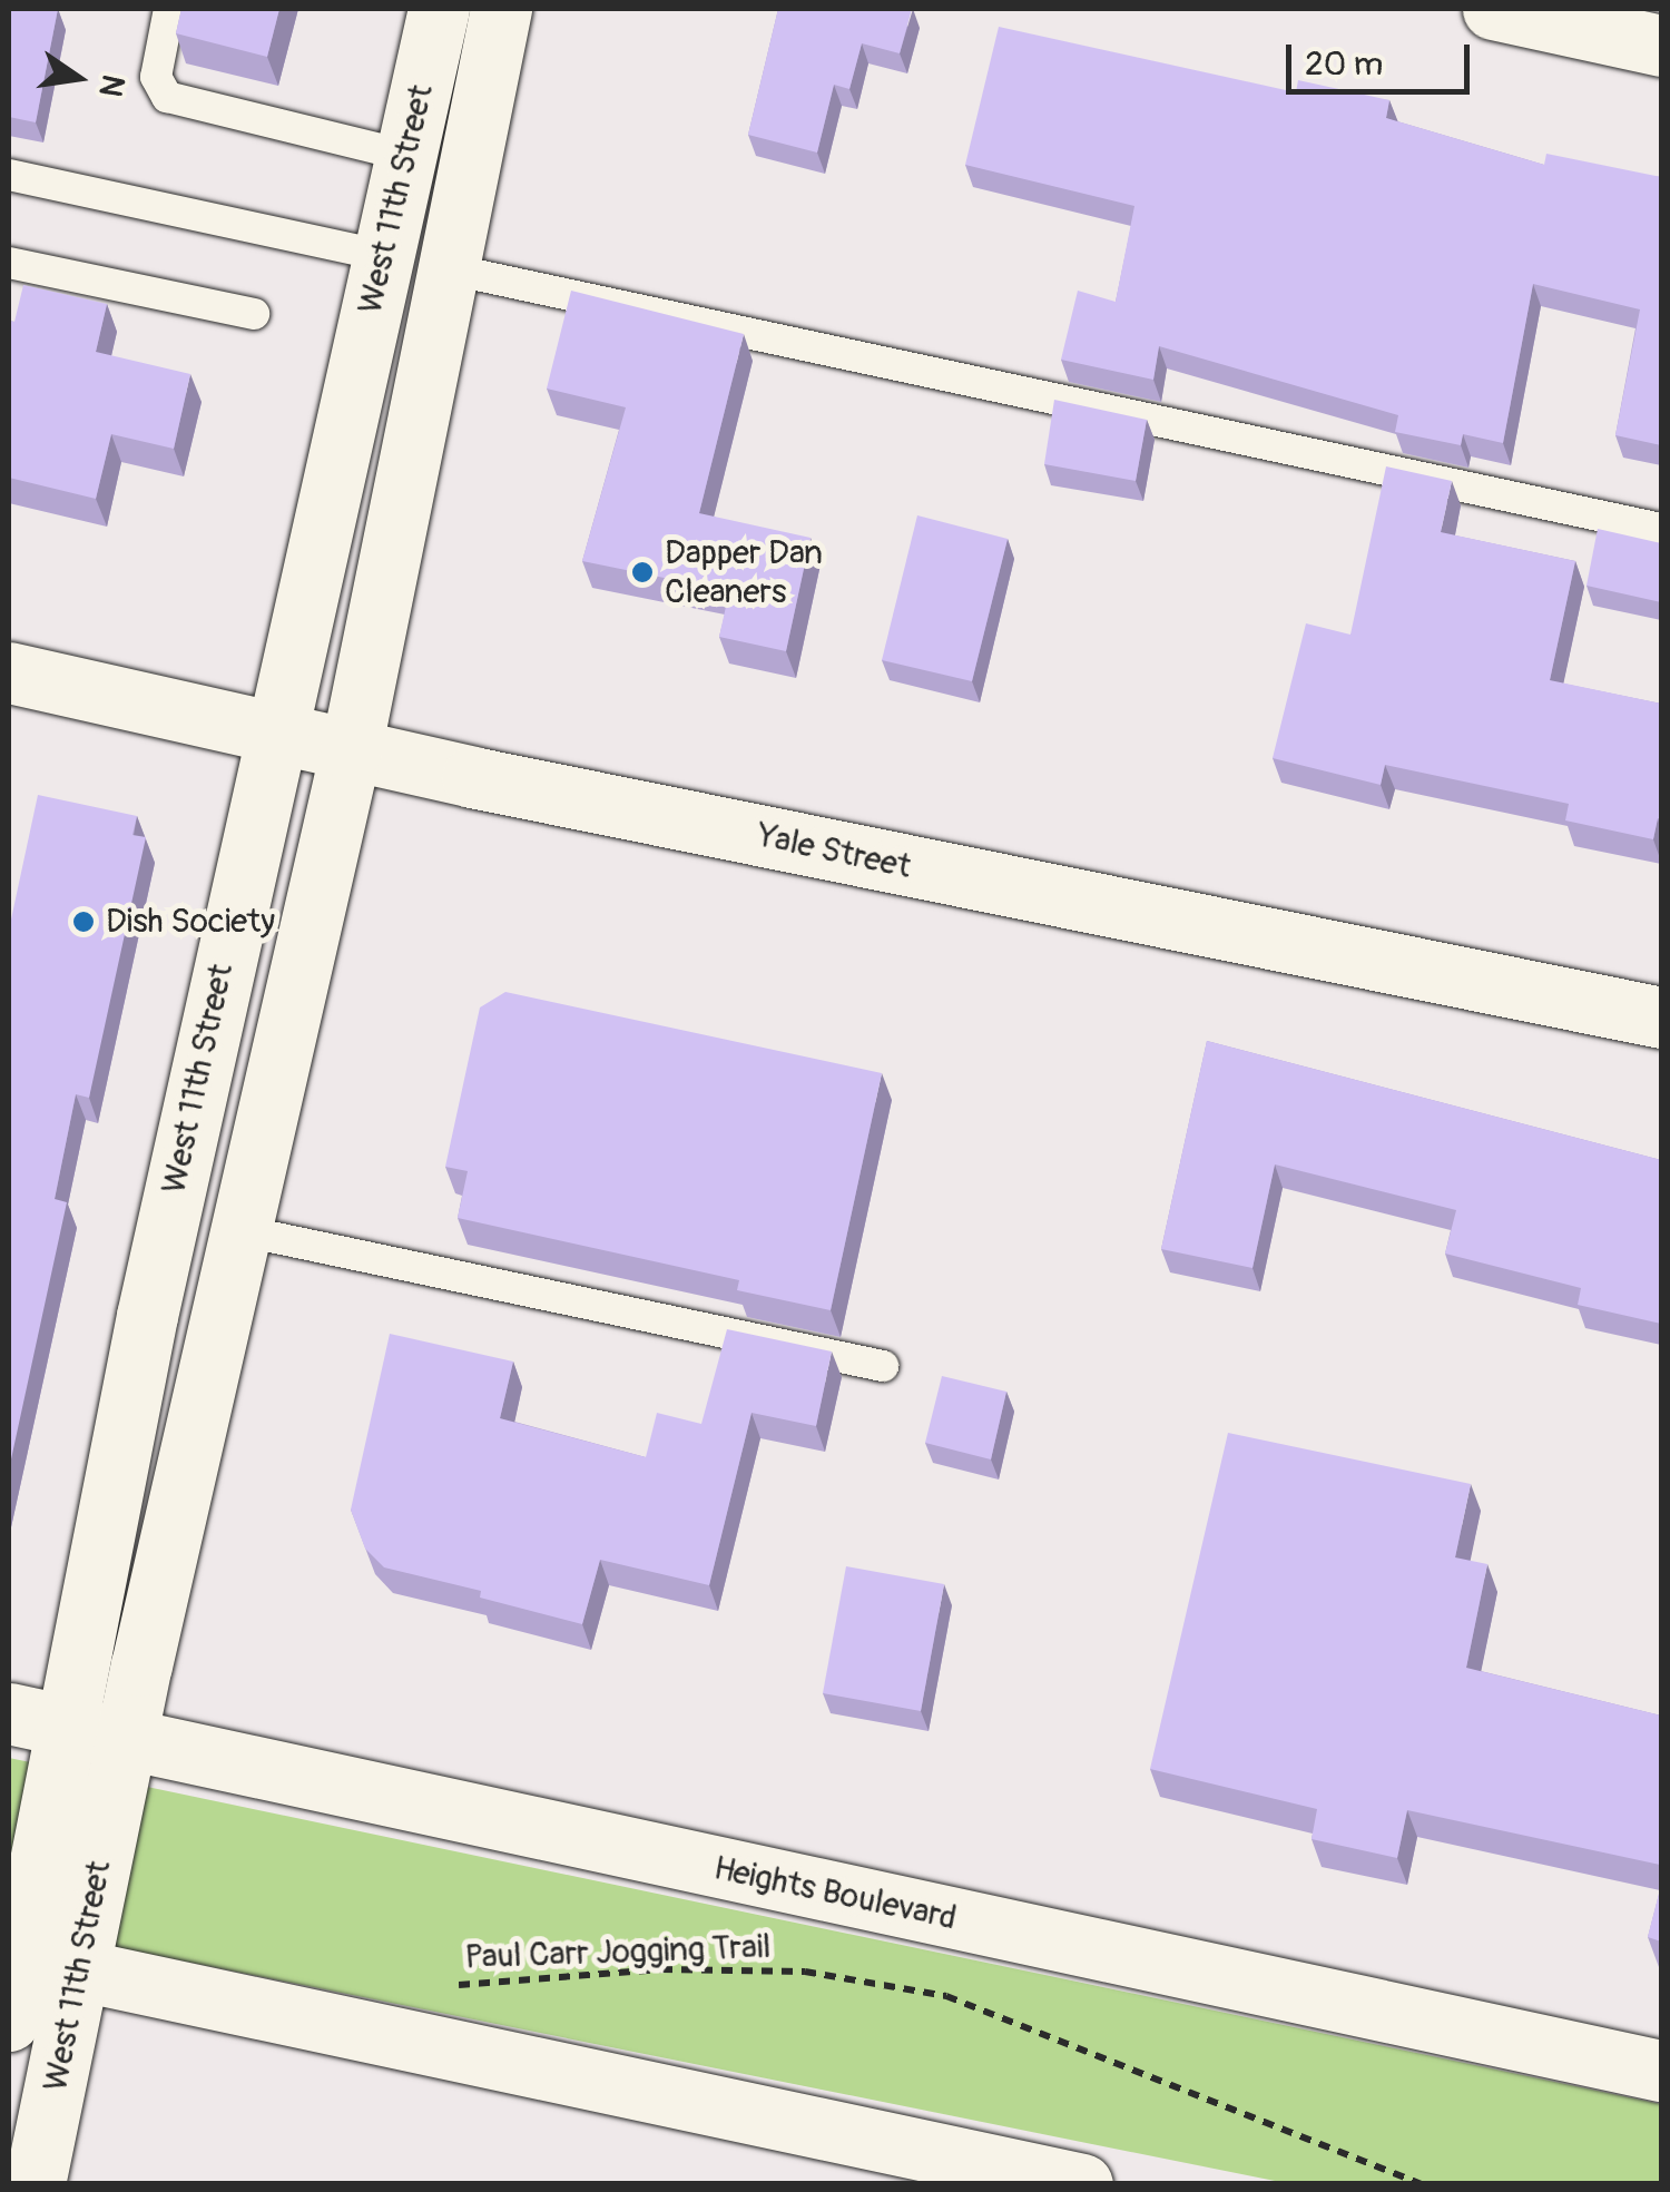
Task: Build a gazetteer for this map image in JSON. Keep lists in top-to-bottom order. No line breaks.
{"streets":{"main road":["West 11th Street","Yale Street","Heights Boulevard"],"path":["Paul Carr Jogging Trail"]},"crossings":[["West 11th Street","Yale Street"],["West 11th Street","Heights Boulevard"]],"places":["Dapper Dan Cleaners","Dish Society"],"scale_bar":"20 m","north":"right"}
